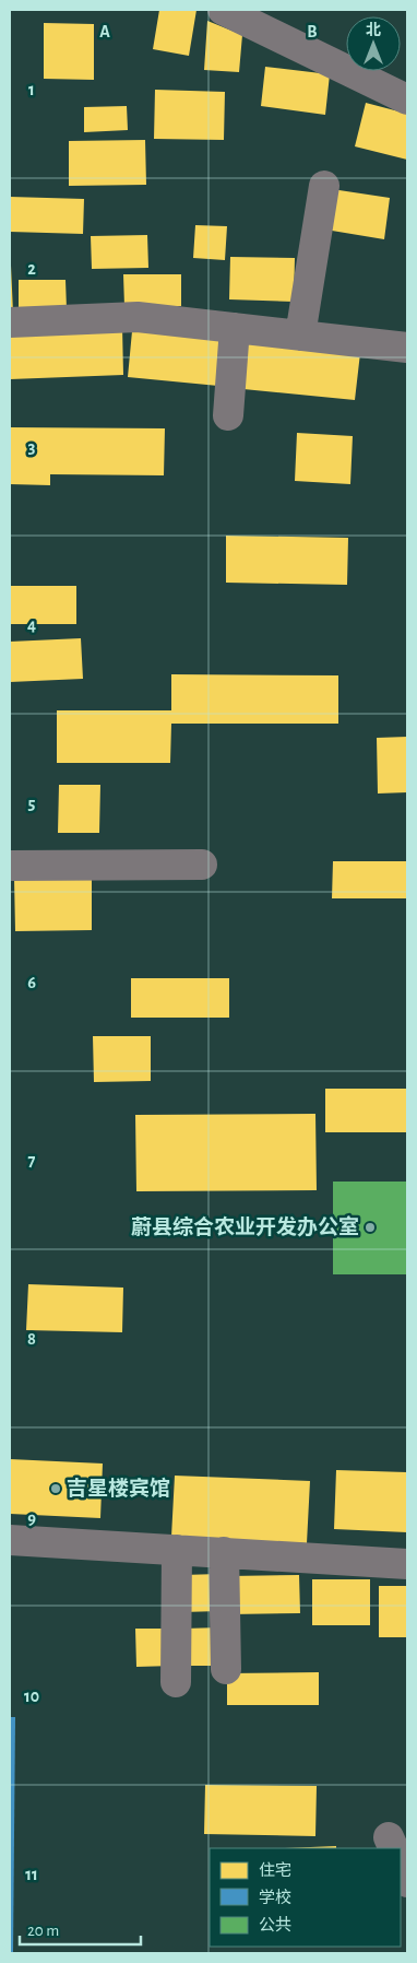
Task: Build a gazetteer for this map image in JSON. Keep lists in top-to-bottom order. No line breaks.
{"places":["蔚县综合农业开发办公室","吉星楼宾馆"],"legend":["住宅","学校","公共"],"scale_bar":"20 m","north":"top","grid":{"columns":["A","B"],"rows":["1","2","3","4","5","6","7","8","9","10","11"]}}
